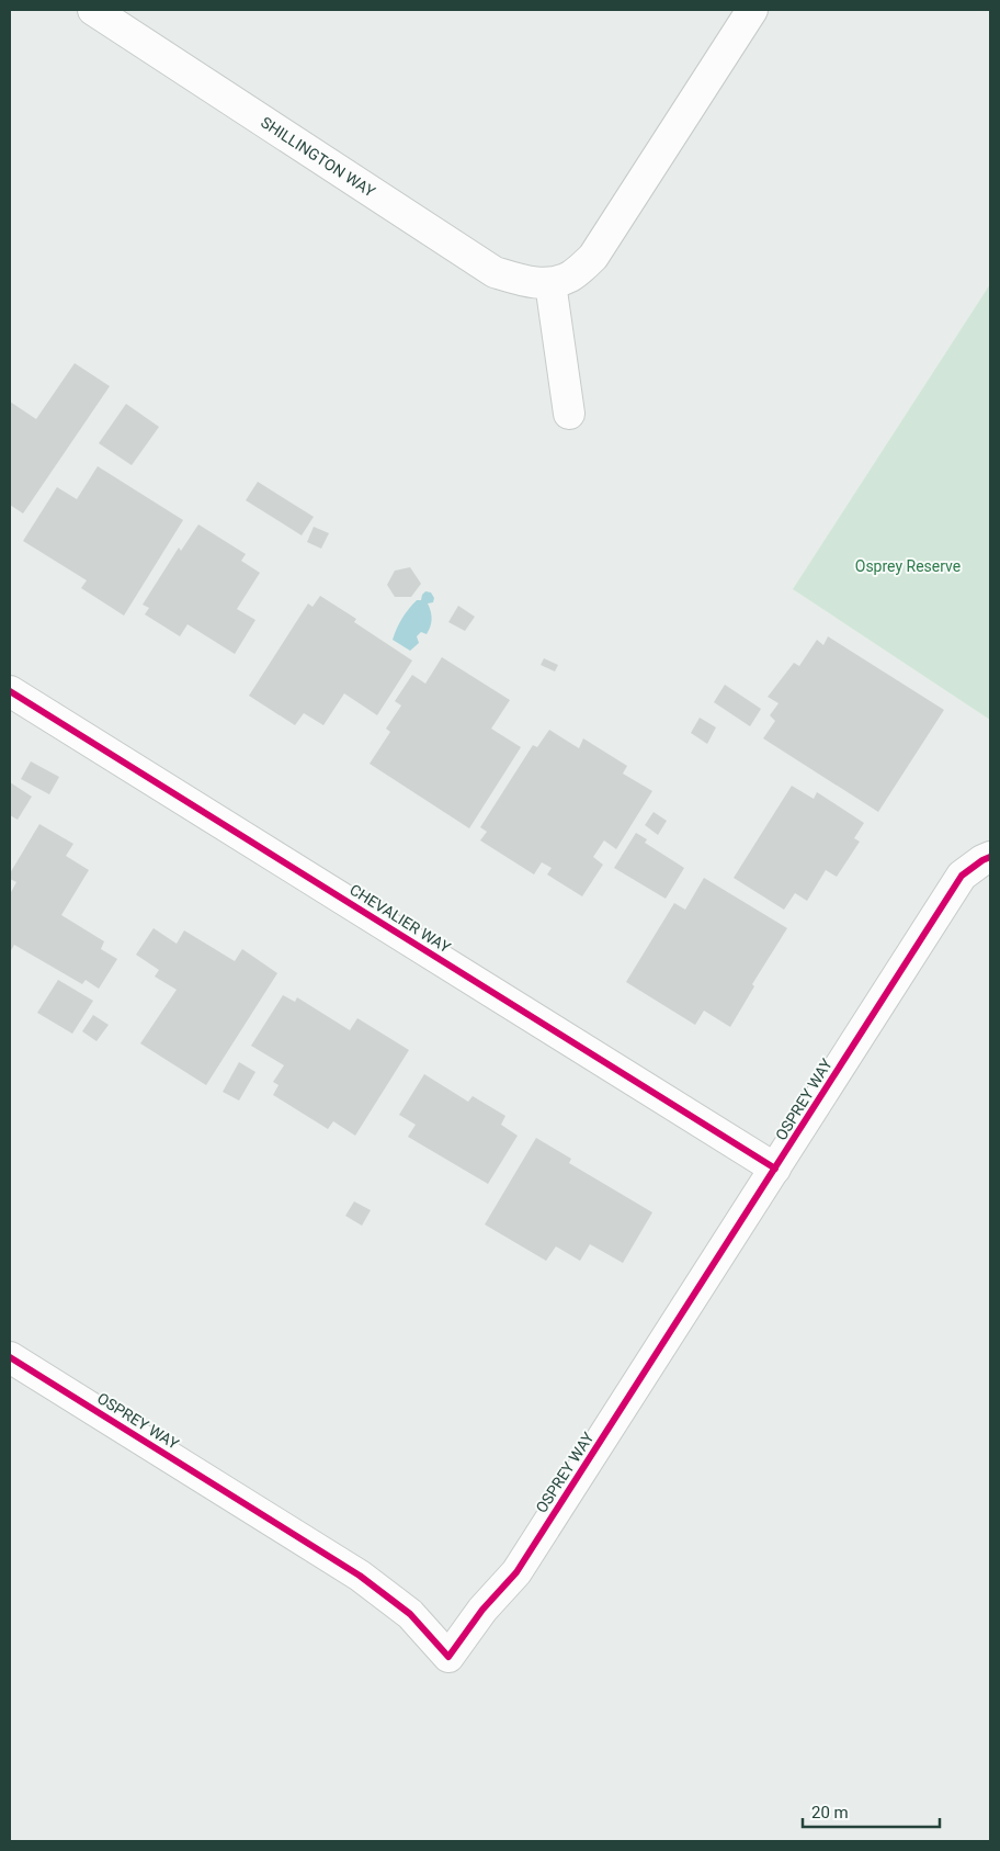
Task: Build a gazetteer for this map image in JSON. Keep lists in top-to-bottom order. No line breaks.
{"streets":{"street":["SHILLINGTON WAY","CHEVALIER WAY","OSPREY WAY"]},"crossings":[["CHEVALIER WAY","OSPREY WAY"]],"parks":["Osprey Reserve"],"scale_bar":"20 m"}
